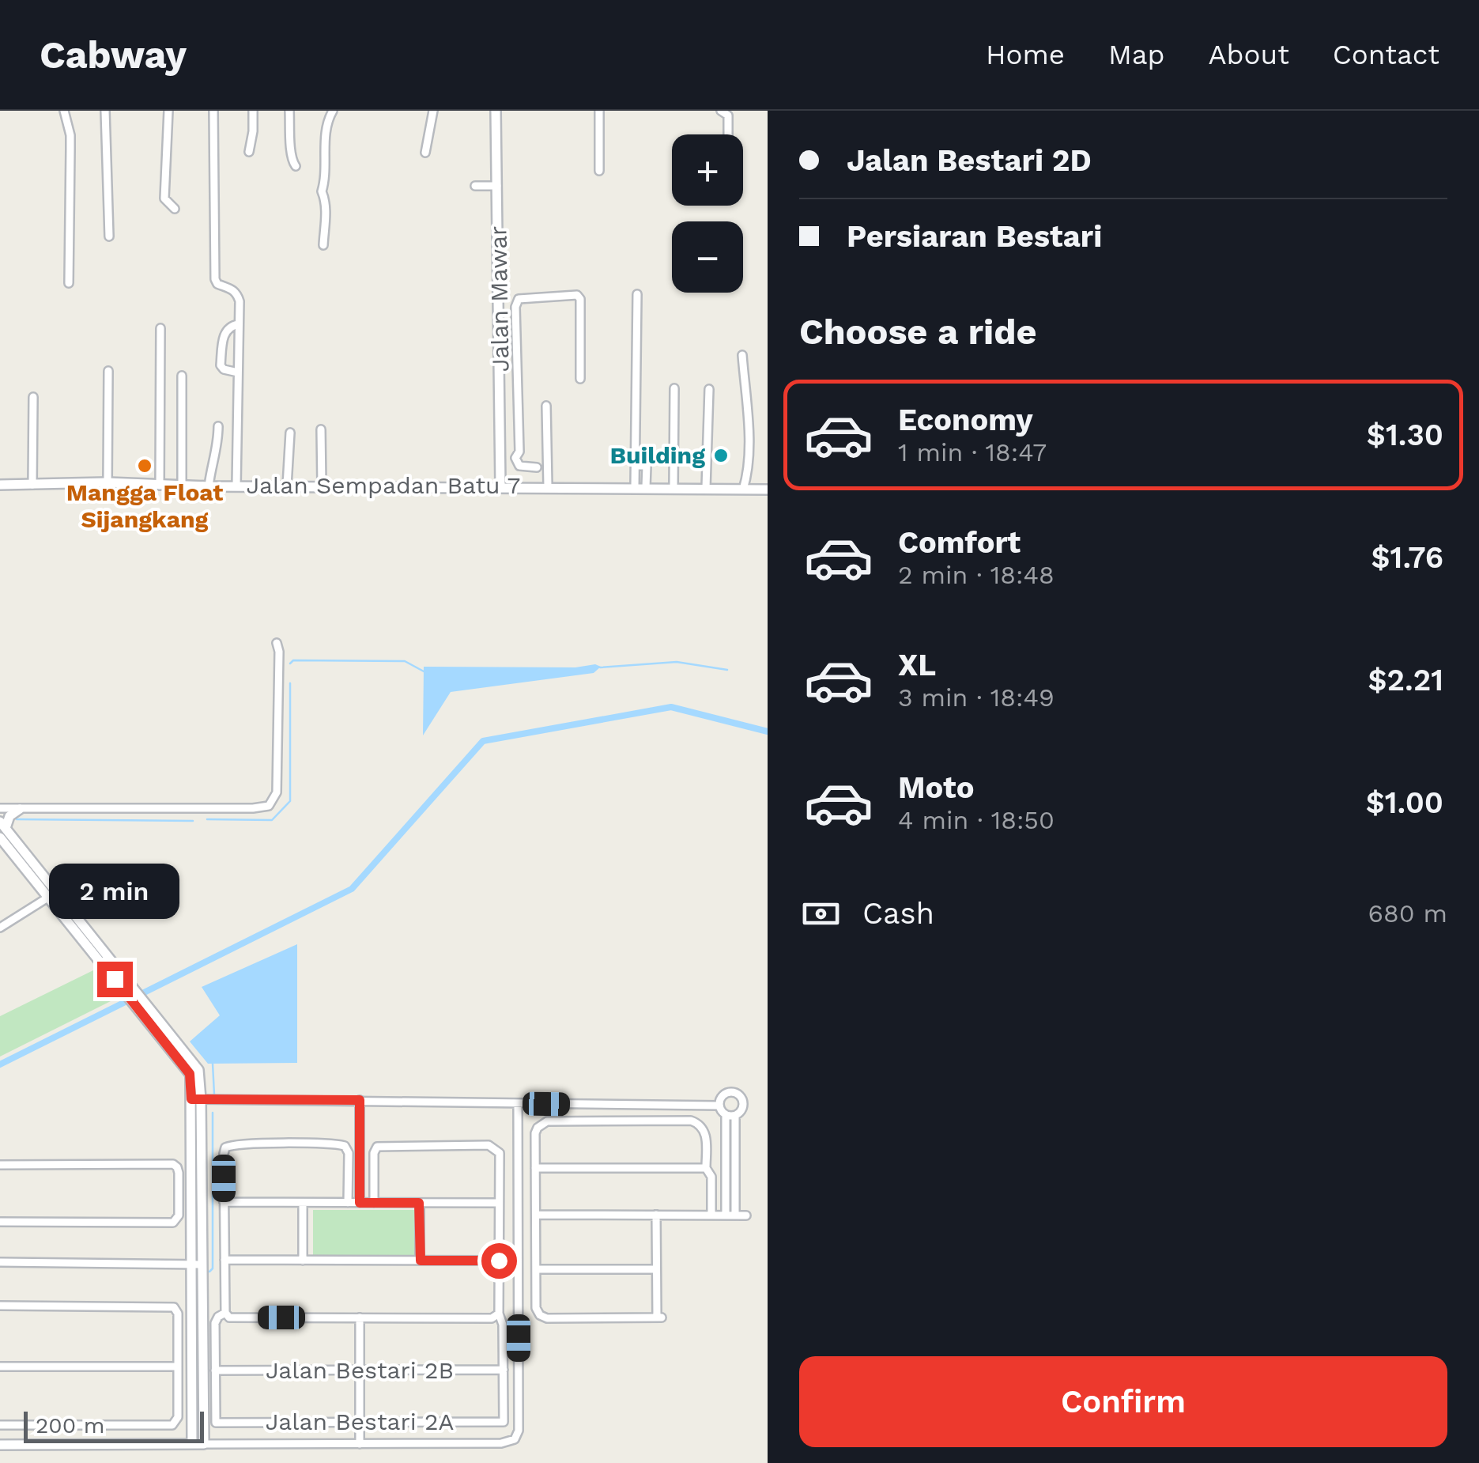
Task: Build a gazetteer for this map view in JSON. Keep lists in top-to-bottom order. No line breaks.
{"streets":{"street":["Jalan Mawar","Jalan Sempadan Batu 7","Jalan Bestari 2B","Jalan Bestari 2A"]},"crossings":[["Jalan Mawar","Jalan Sempadan Batu 7"],["Jalan Bestari 2B","Jalan Bestari 2A"]],"places":["Building","Mangga Float Sijangkang"],"scale_bar":"200 m","page":{"header":"Cabway","nav":["Home","Map","About","Contact"],"banner":["Jalan Bestari 2D","Persiaran Bestari"],"map_buttons":["+","−"],"heading":"Choose a ride","list":[{"name":"Economy","note":"1 min · 18:47","value":"$1.30"},{"name":"Comfort","note":"2 min · 18:48","value":"$1.76"},{"name":"XL","note":"3 min · 18:49","value":"$2.21"},{"name":"Moto","note":"4 min · 18:50","value":"$1.00"}],"bubble":"2 min","pay":["Cash","680 m"],"buttons":"Confirm","scale":"200 m"}}
